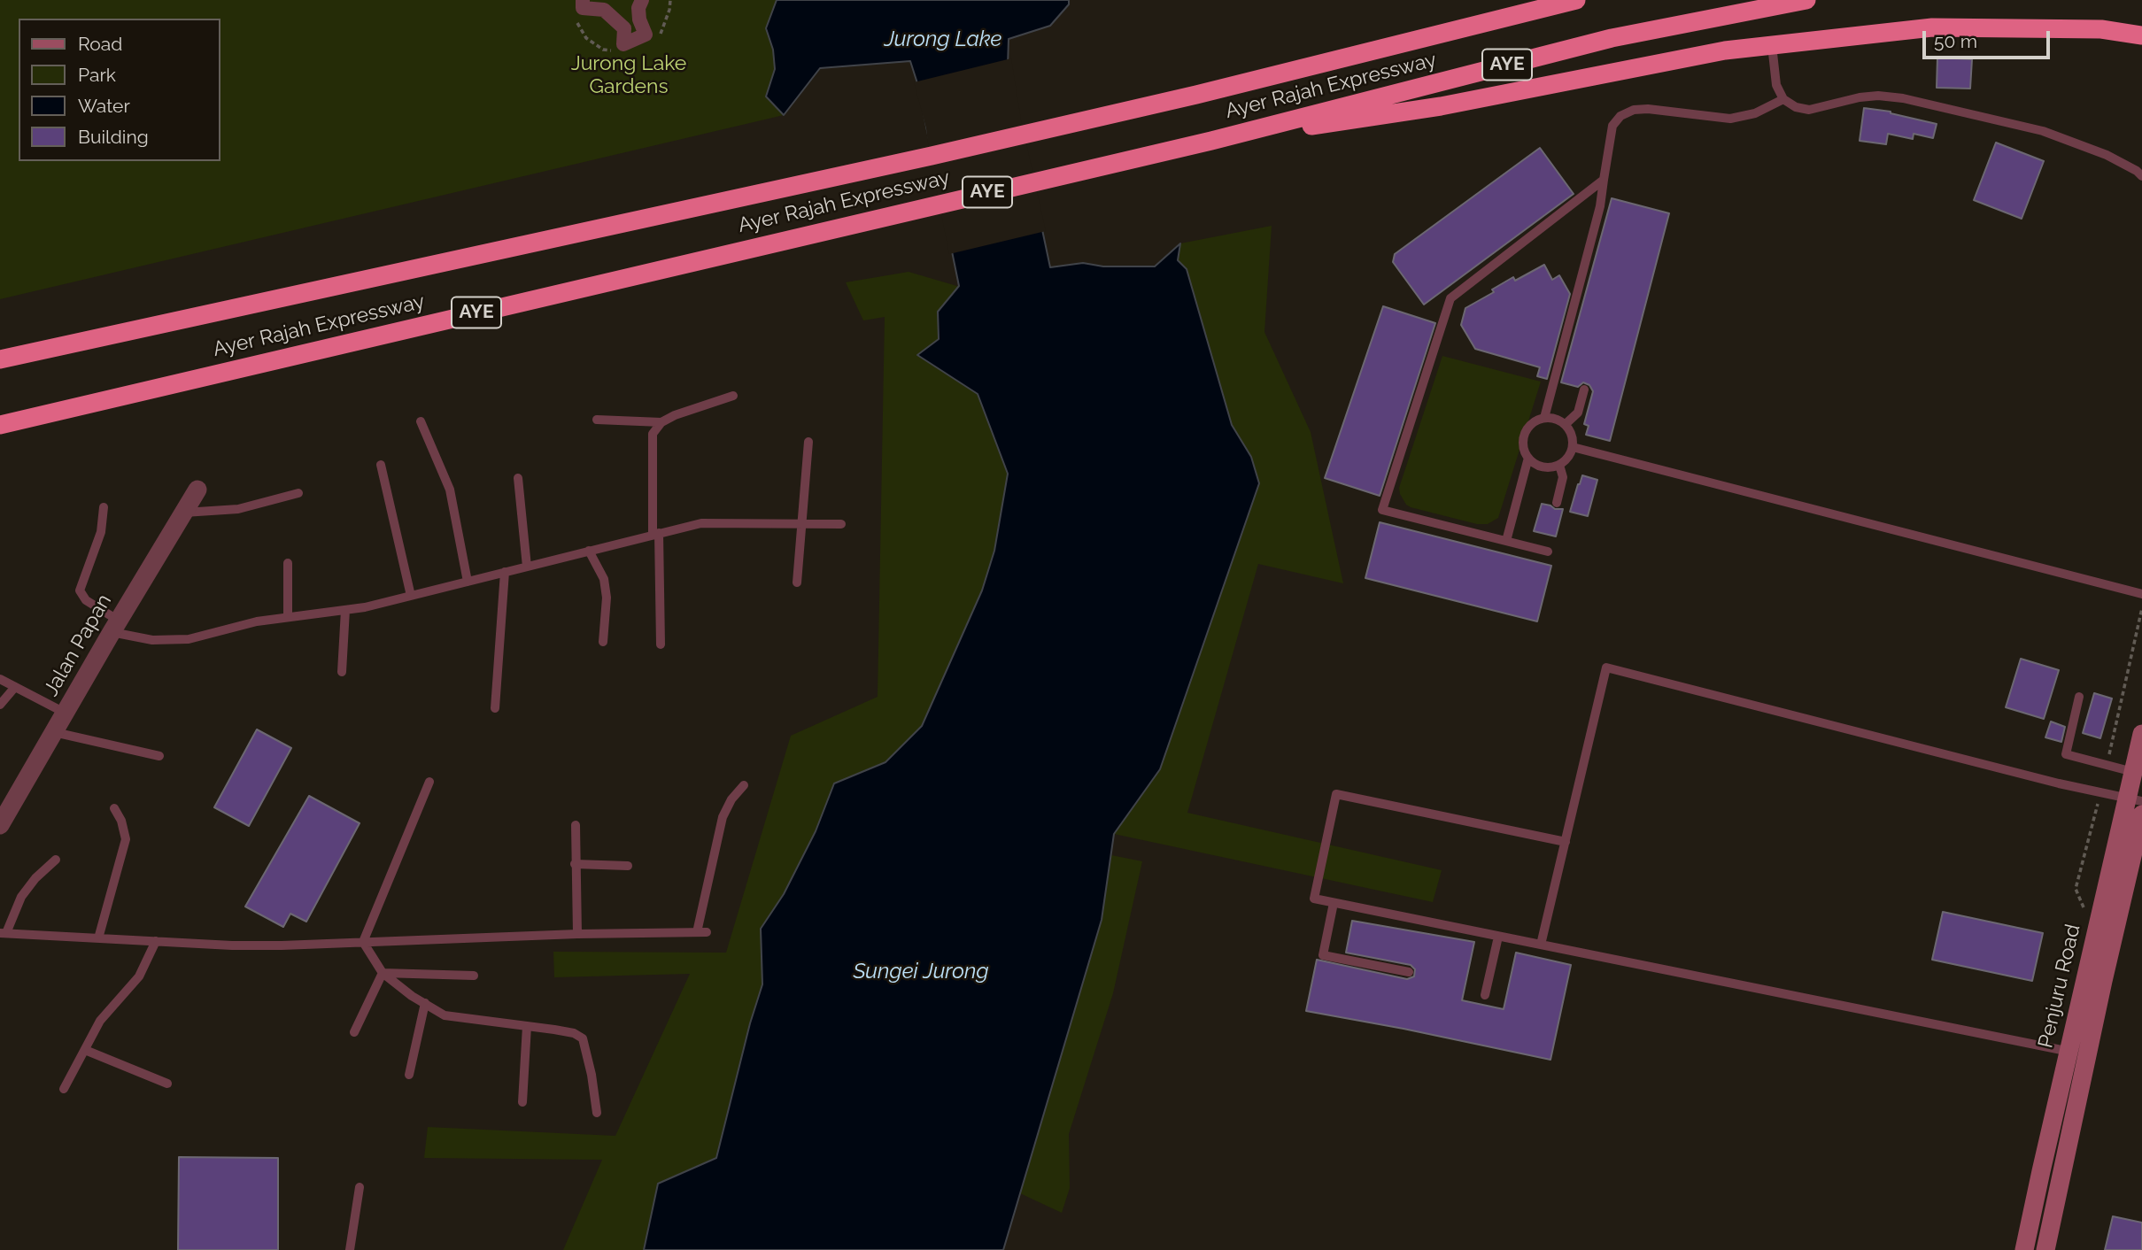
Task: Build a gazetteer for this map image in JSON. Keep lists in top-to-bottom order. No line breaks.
{"streets":{"highway":["AYE","Ayer Rajah Expressway"],"main road":["Penjuru Road"],"street":["Jalan Papan"]},"water":["Jurong Lake","Sungei Jurong"],"parks":["Jurong Lake Gardens"],"legend":["Road","Park","Water","Building"],"scale_bar":"50 m"}
